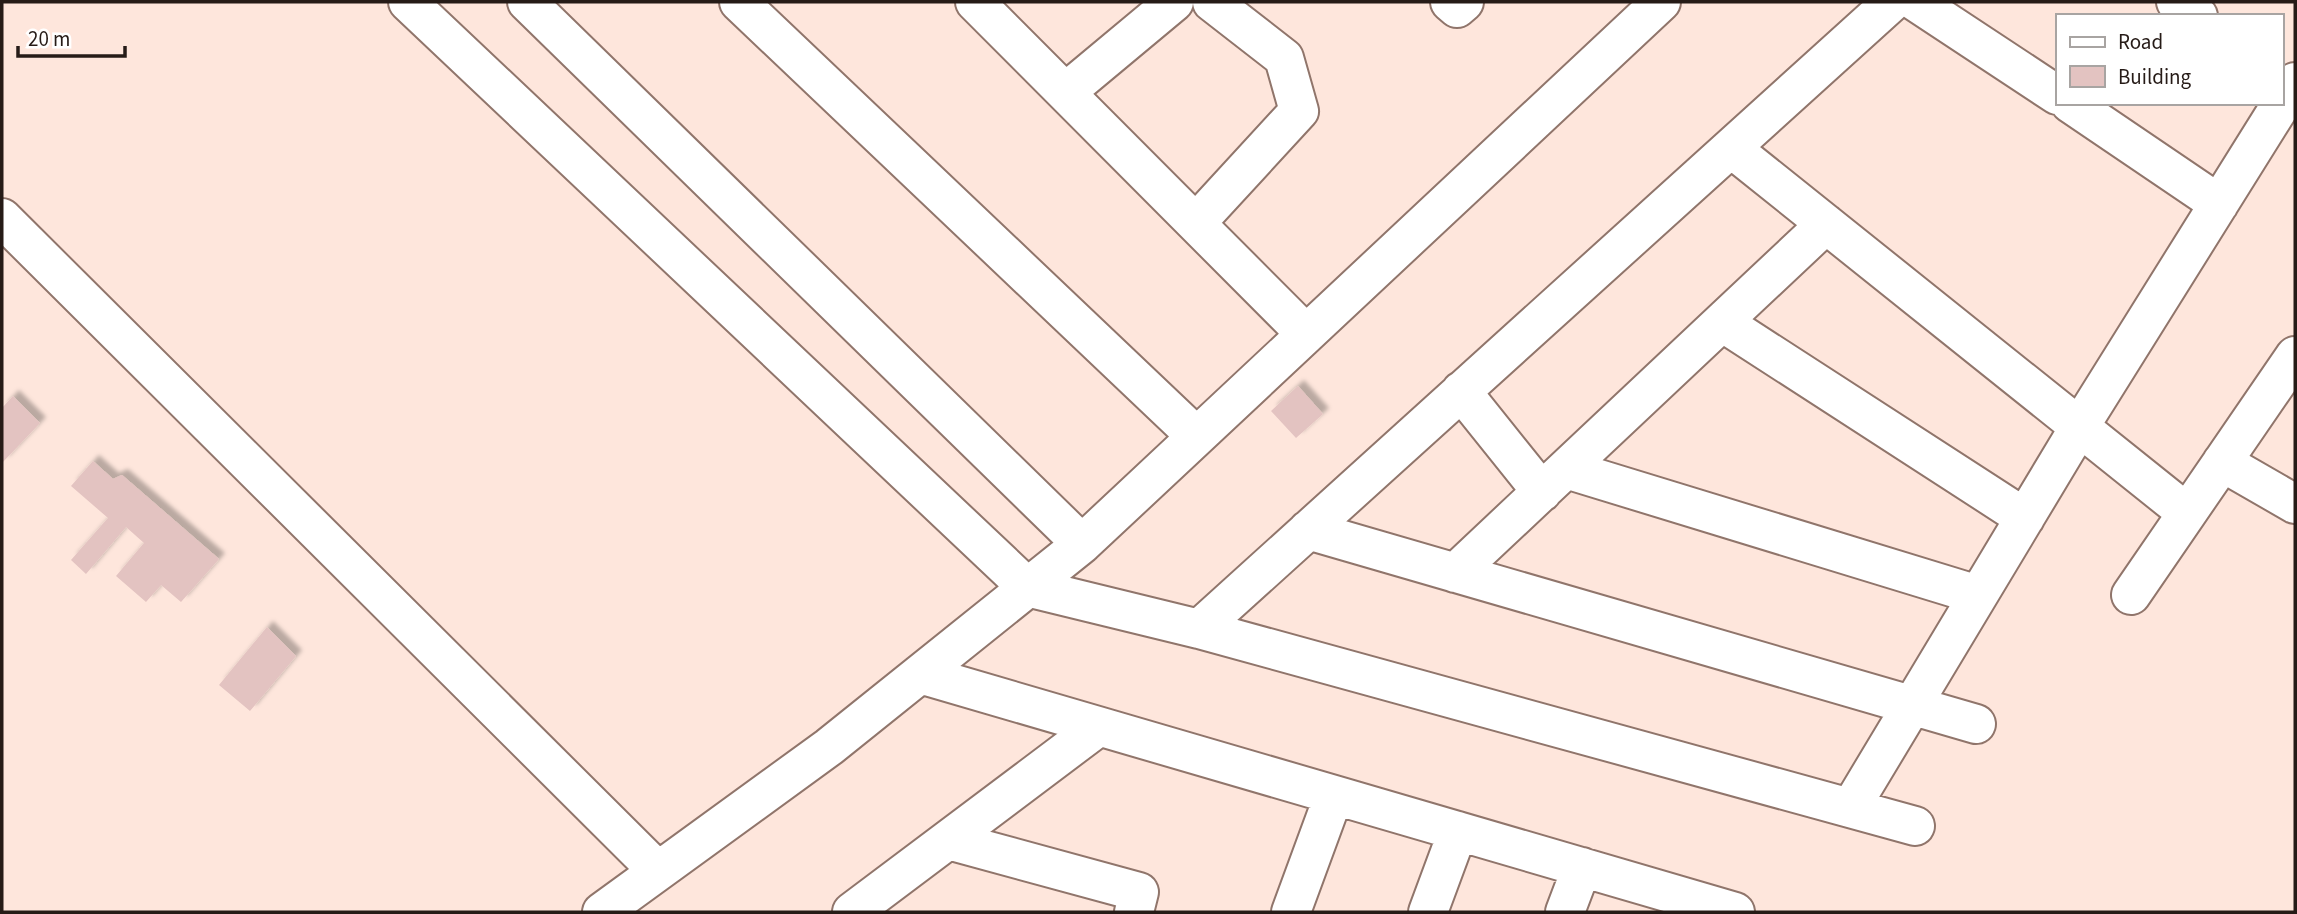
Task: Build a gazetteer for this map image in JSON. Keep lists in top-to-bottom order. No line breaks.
{"legend":["Road","Building"],"scale_bar":"20 m"}
